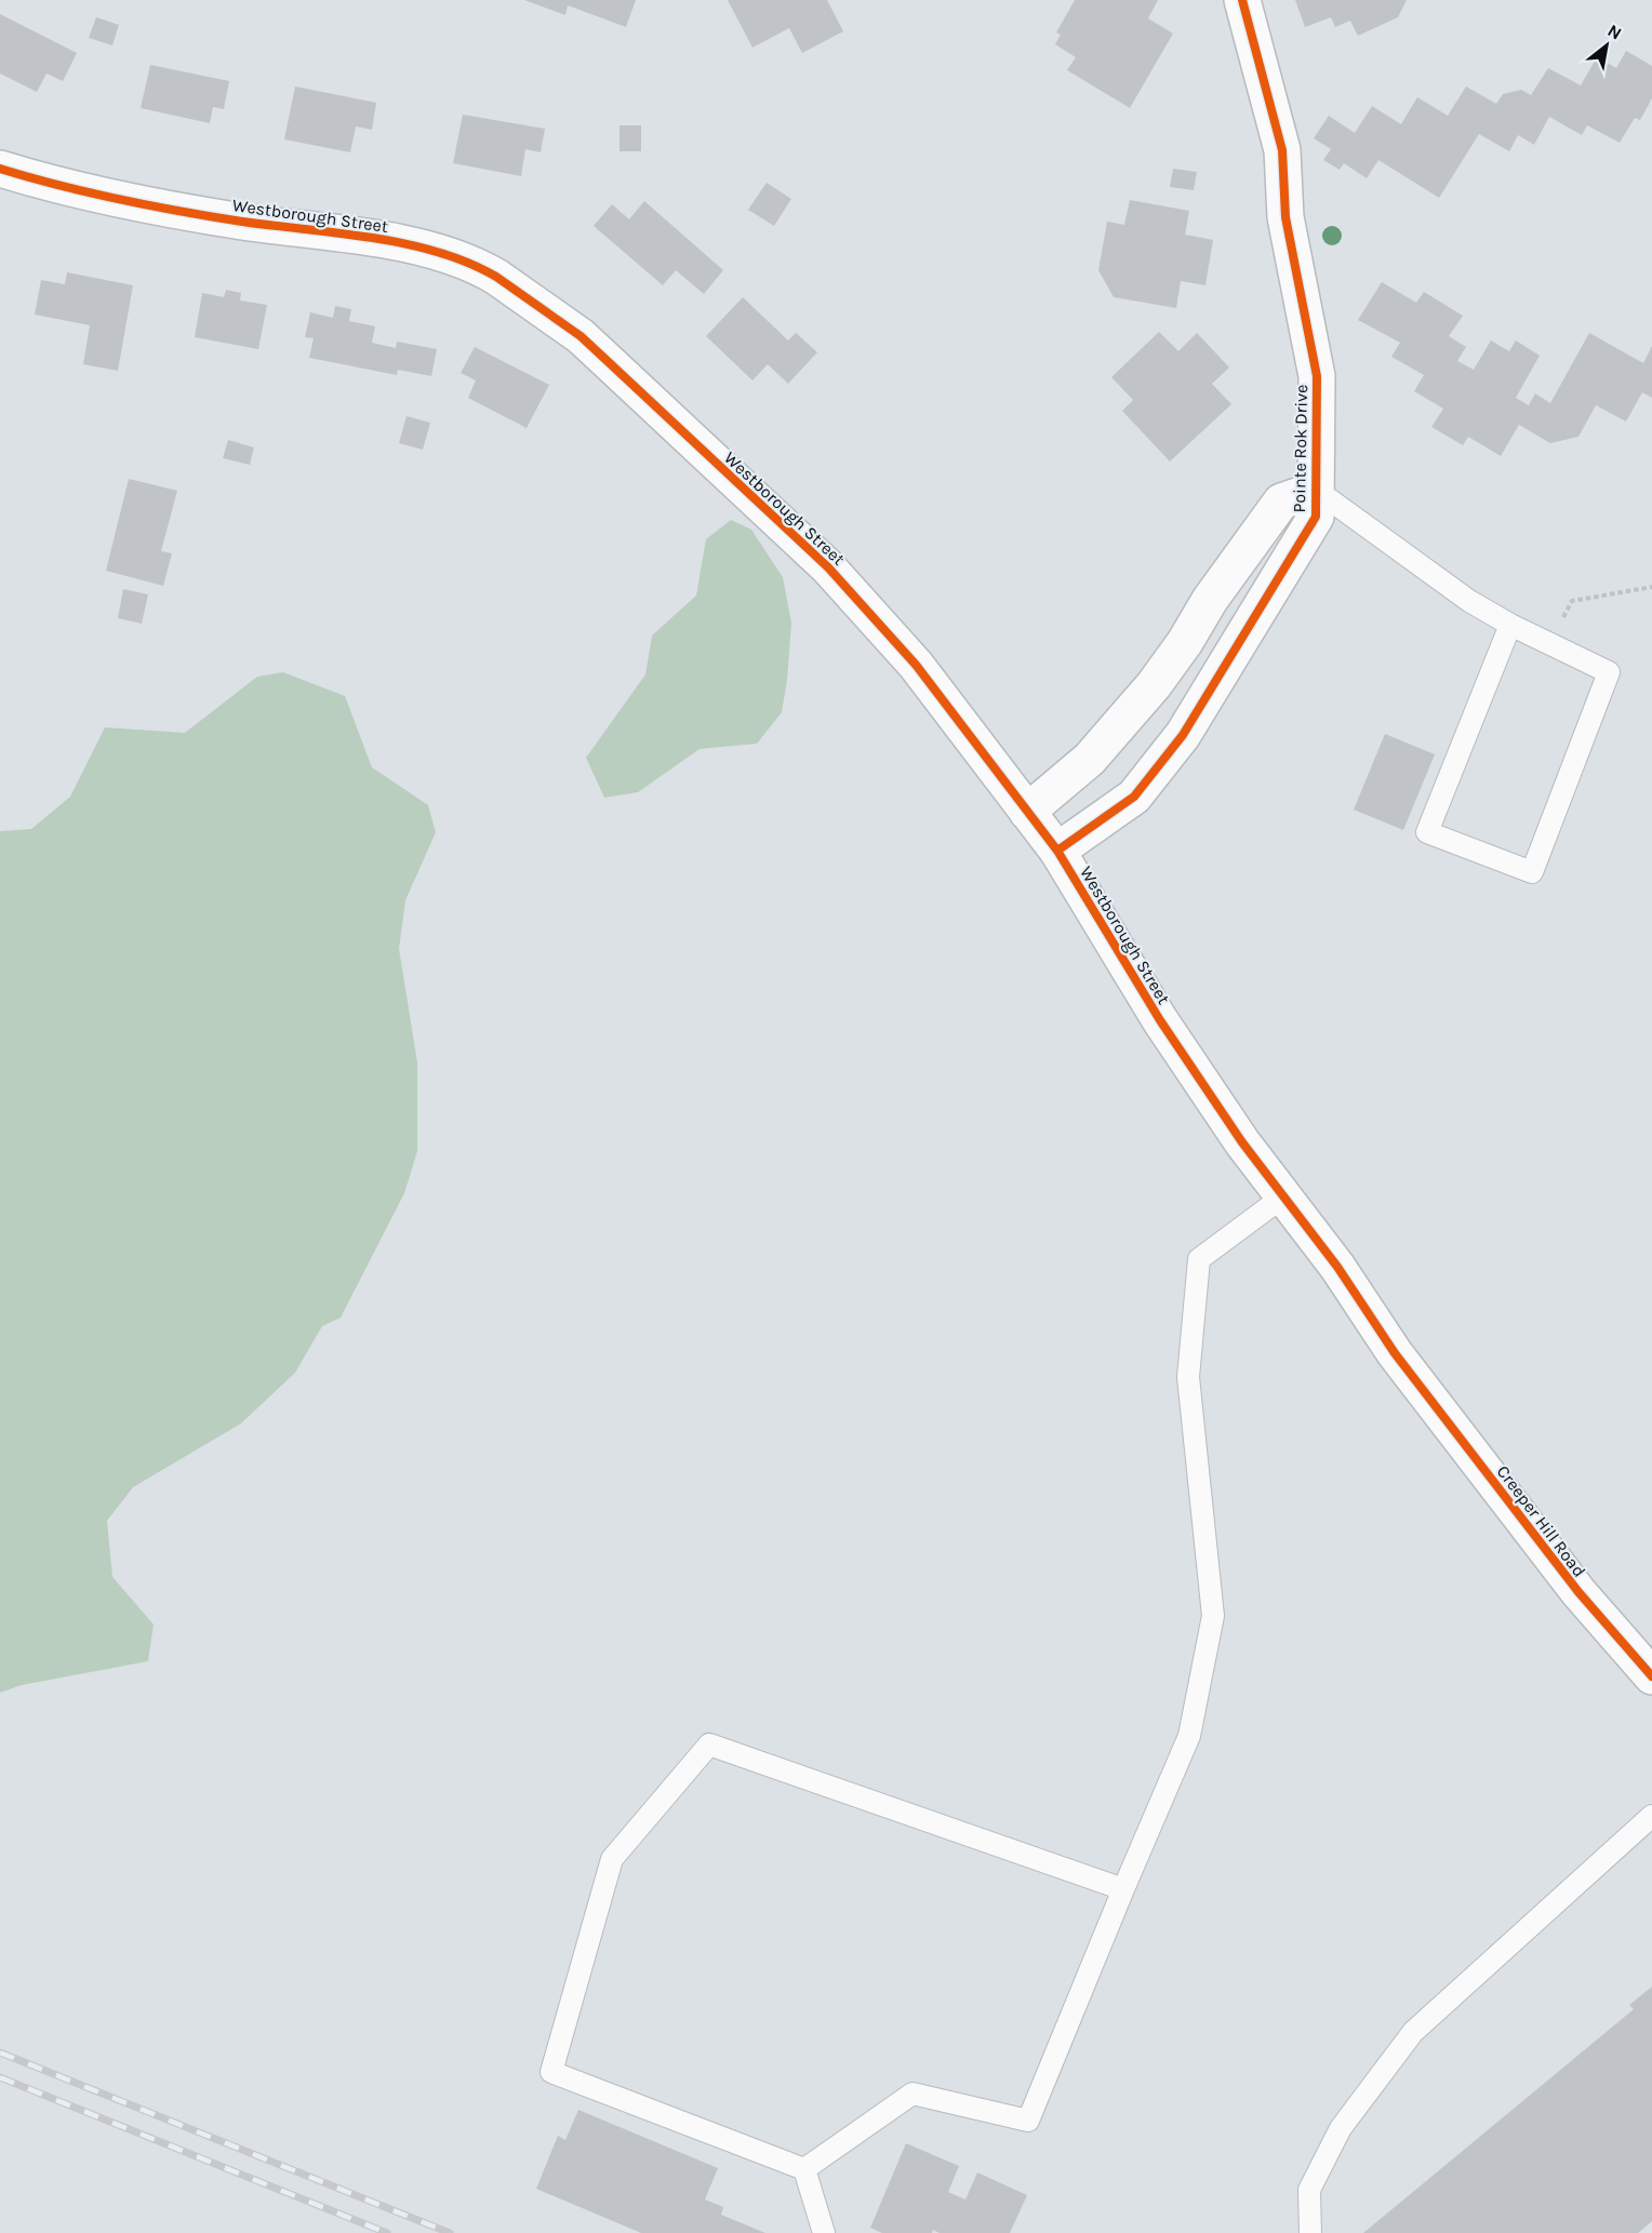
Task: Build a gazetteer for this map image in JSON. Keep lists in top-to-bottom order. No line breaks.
{"streets":{"street":["Westborough Street","Pointe Rok Drive","Creeper Hill Road"]},"crossings":[["Westborough Street","Pointe Rok Drive"],["Westborough Street","Creeper Hill Road"]],"north":"top right"}
